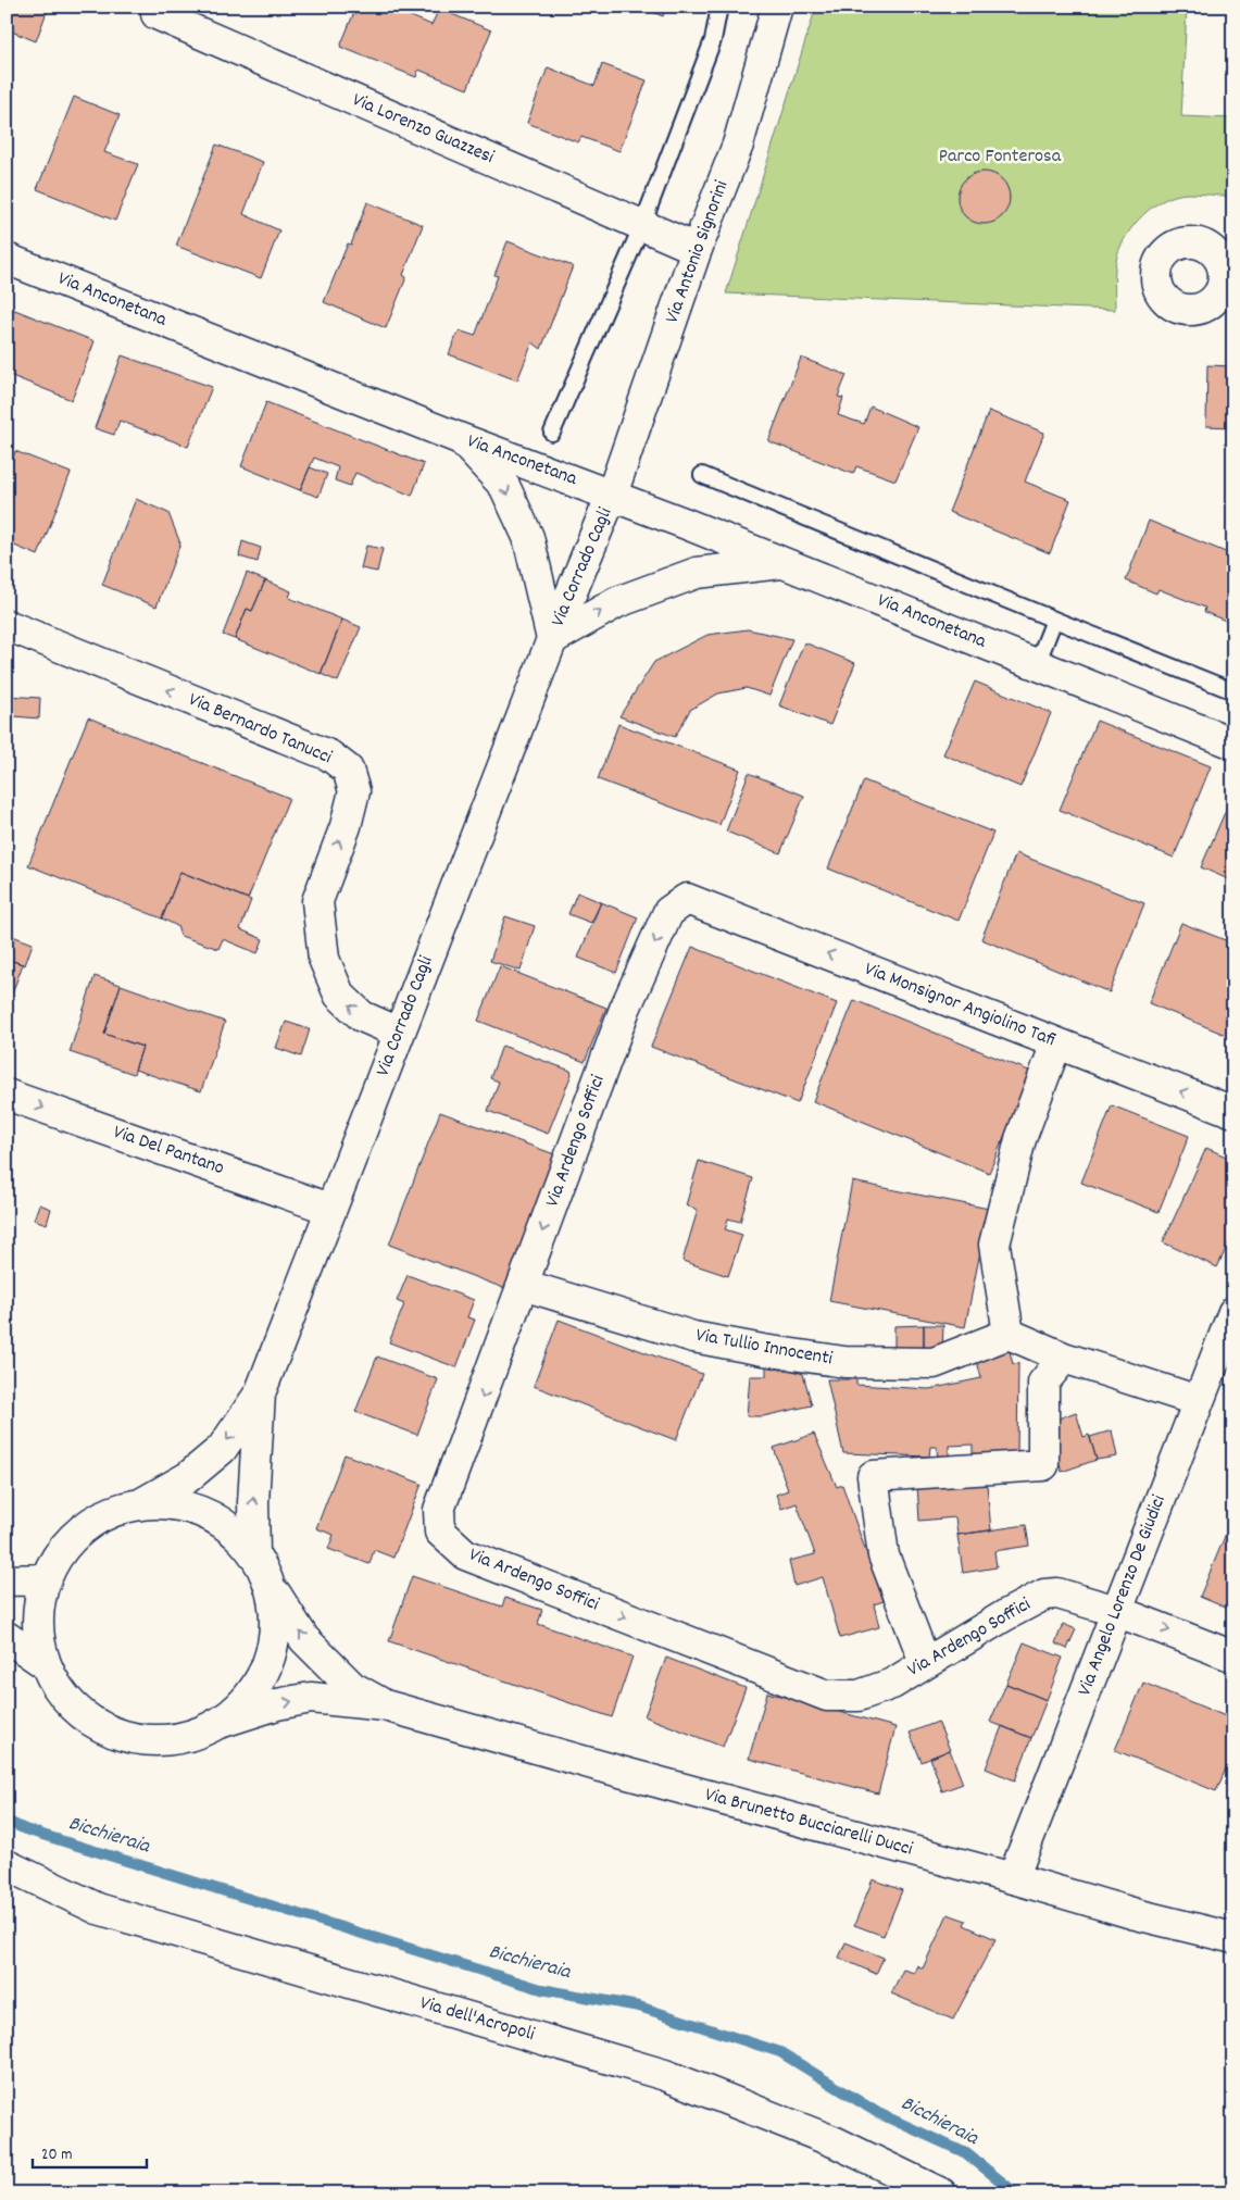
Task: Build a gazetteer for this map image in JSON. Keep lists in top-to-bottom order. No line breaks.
{"streets":{"street":["Via Lorenzo Guazzesi","Via Antonio Signorini","Via Anconetana","Via Corrado Cagli","Via Bernardo Tanucci","Via Monsignor Angiolino Tafi","Via Ardengo Soffici","Via Del Pantano","Via Tullio Innocenti","Via Angelo Lorenzo De Giudici","Via Brunetto Bucciarelli Ducci","Via dell'Acropoli"]},"crossings":[["Via Lorenzo Guazzesi","Via Antonio Signorini"],["Via Antonio Signorini","Via Anconetana"],["Via Antonio Signorini","Via Corrado Cagli"],["Via Anconetana","Via Corrado Cagli"],["Via Corrado Cagli","Via Bernardo Tanucci"],["Via Corrado Cagli","Via Del Pantano"],["Via Monsignor Angiolino Tafi","Via Ardengo Soffici"],["Via Ardengo Soffici","Via Tullio Innocenti"],["Via Ardengo Soffici","Via Angelo Lorenzo De Giudici"],["Via Angelo Lorenzo De Giudici","Via Brunetto Bucciarelli Ducci"]],"one_way":["Via Bernardo Tanucci","Via Monsignor Angiolino Tafi","Via Del Pantano"],"water":["Bicchieraia"],"parks":["Parco Fonterosa"],"scale_bar":"20 m"}
